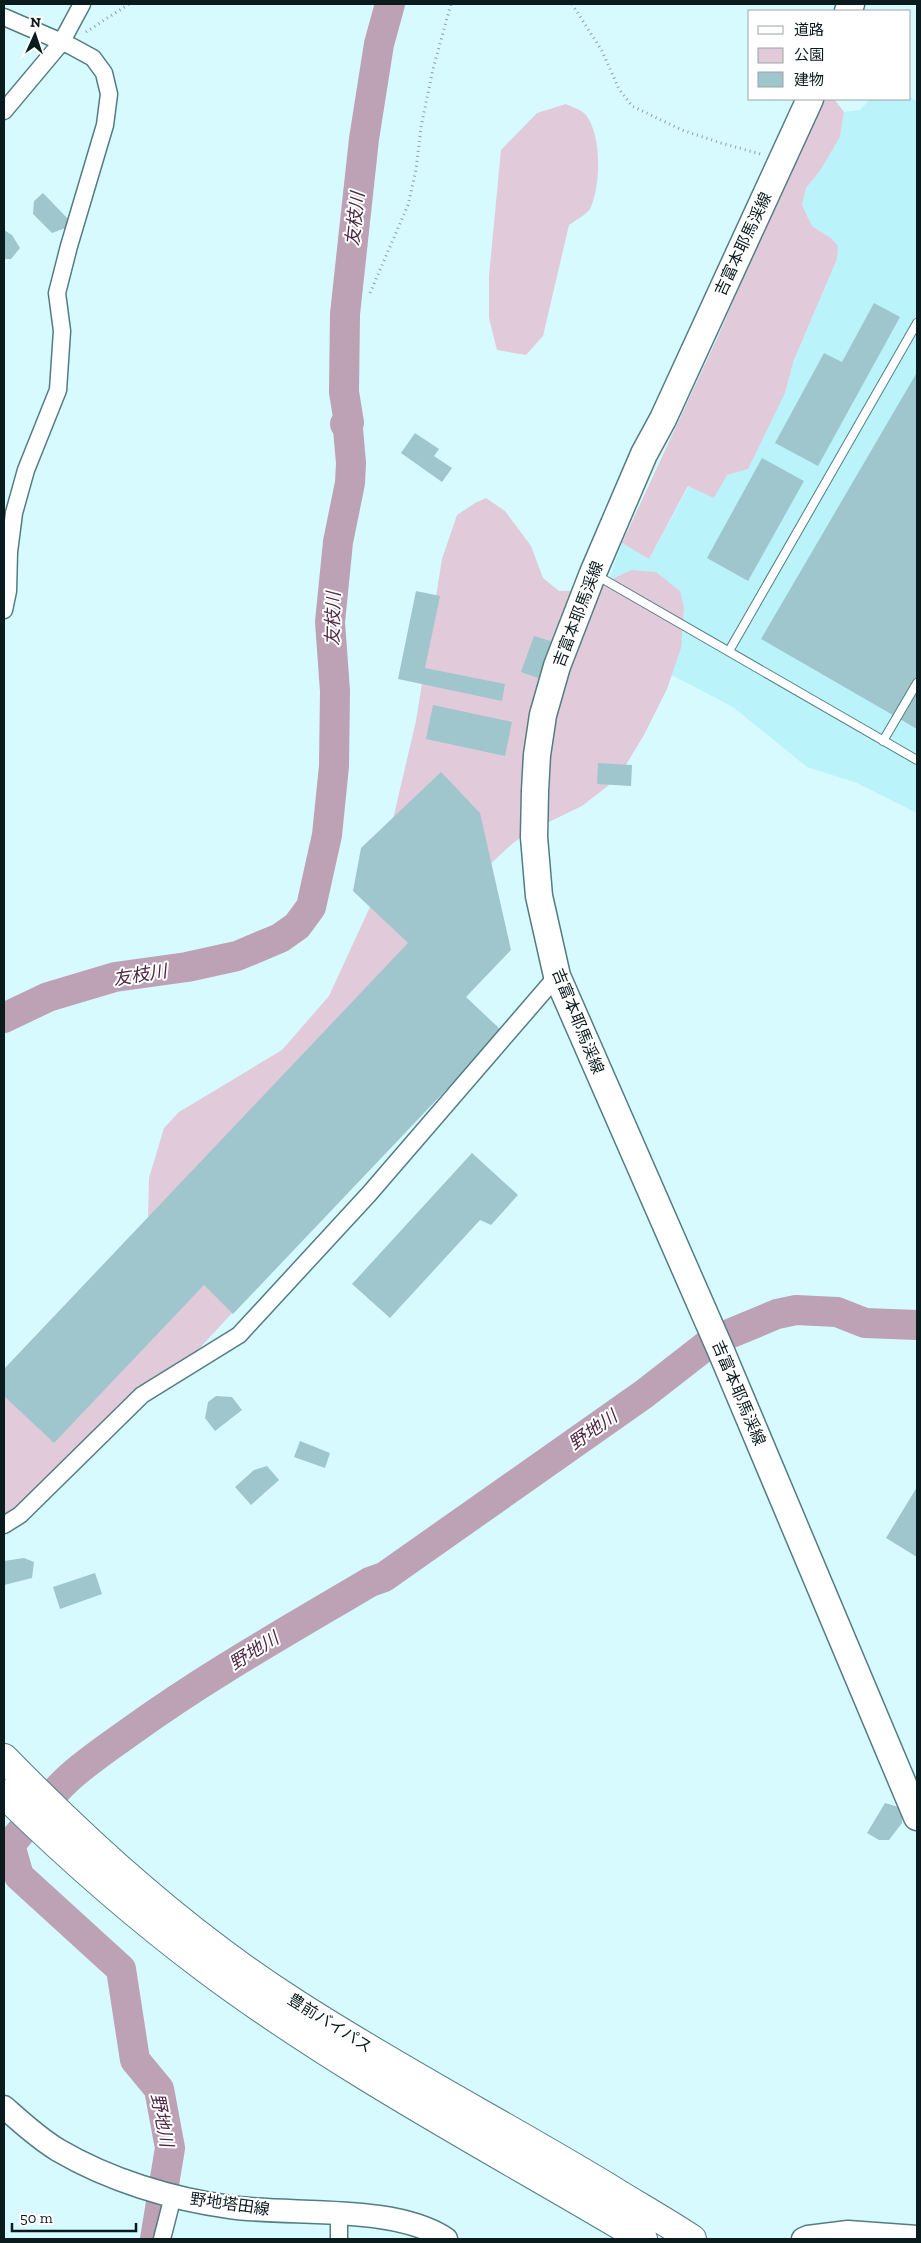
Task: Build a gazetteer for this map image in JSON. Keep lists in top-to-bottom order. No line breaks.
{"streets":{"highway":["豊前バイパス"],"main road":["吉富本耶馬渓線","野地塔田線"]},"water":["友枝川","野地川"],"legend":["道路","公園","建物"],"scale_bar":"50 m","north":"top"}
